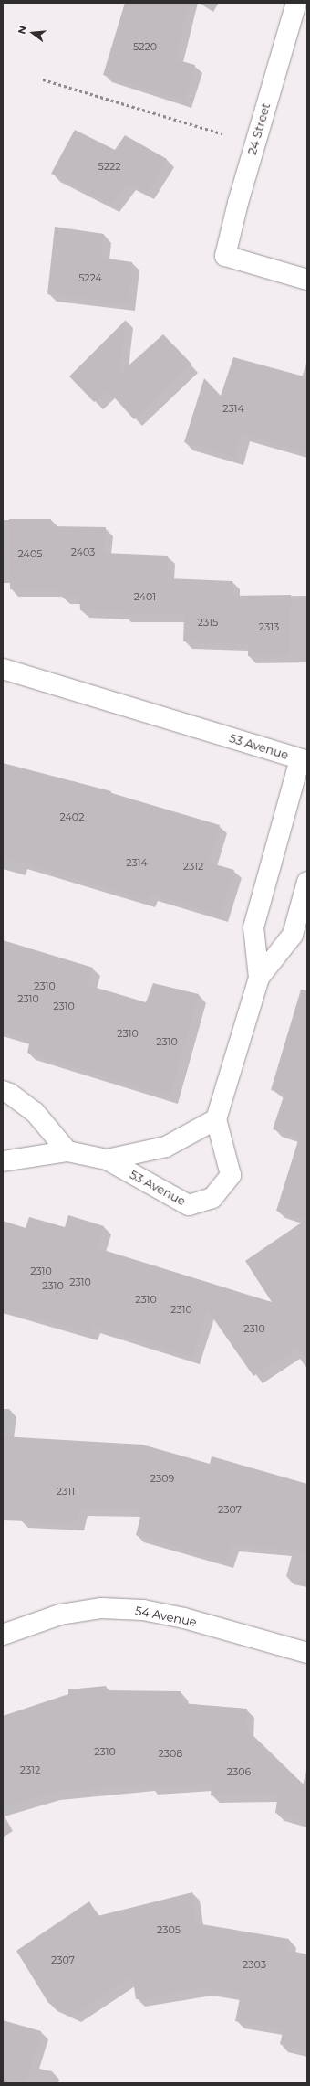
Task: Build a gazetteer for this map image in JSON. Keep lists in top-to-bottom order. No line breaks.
{"streets":{"street":["24 Street","53 Avenue","54 Avenue"]},"house_numbers":["5220","5222","5224","2314","2403","2405","2401","2315","2313","2402","2314","2312","2310","2310","2310","2310","2310","2310","2310","2310","2310","2310","2310","2309","2311","2307","2310","2308","2312","2306","2305","2307","2303"],"north":"left"}
